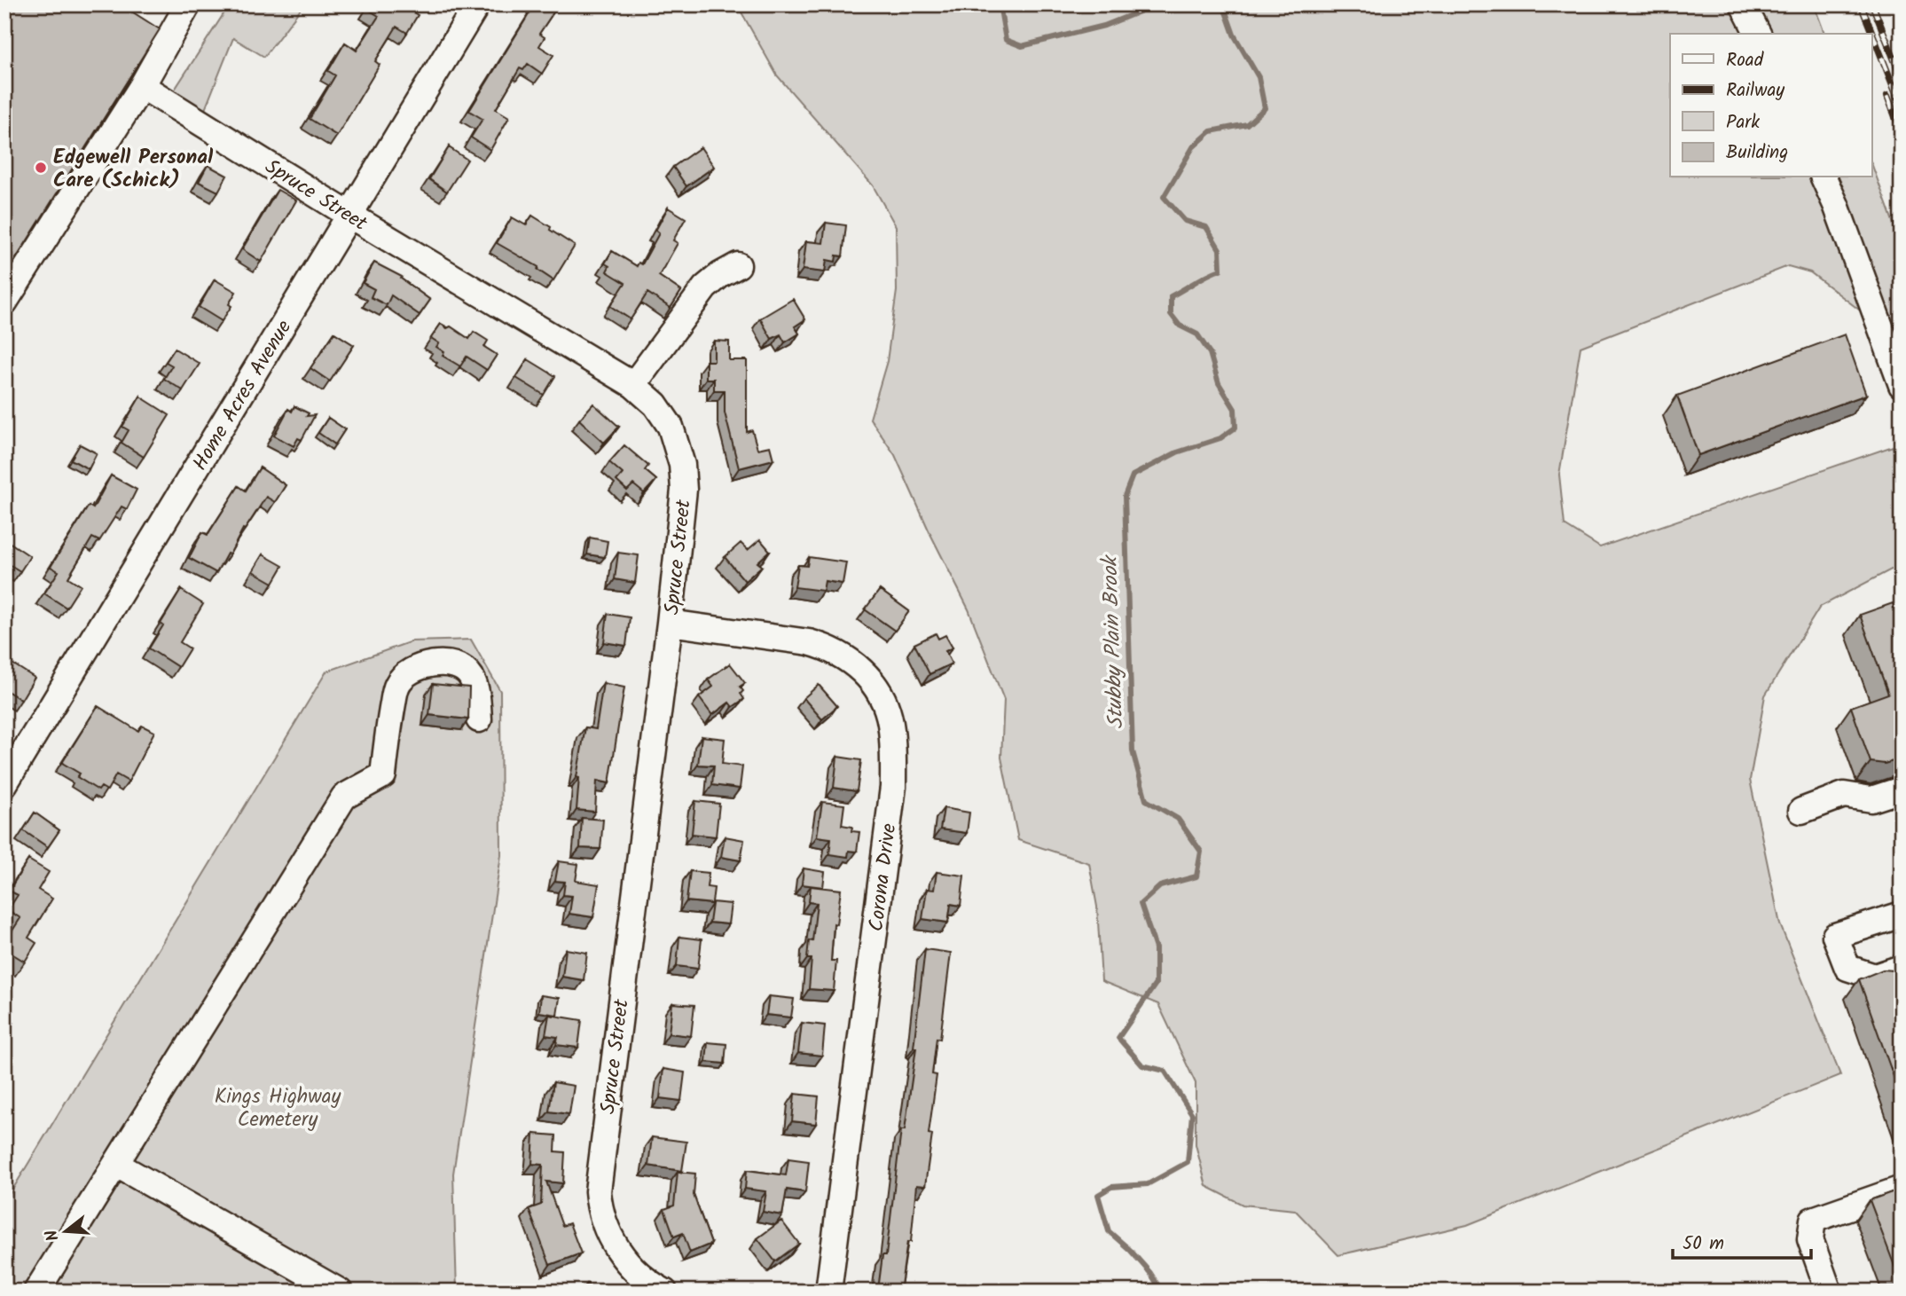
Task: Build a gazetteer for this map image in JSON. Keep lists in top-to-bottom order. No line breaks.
{"streets":{"street":["Spruce Street","Home Acres Avenue","Corona Drive"]},"crossings":[["Spruce Street","Home Acres Avenue"],["Spruce Street","Corona Drive"]],"water":["Stubby Plain Brook"],"parks":["Kings Highway Cemetery"],"places":["Edgewell Personal Care (Schick)"],"legend":["Road","Railway","Park","Building"],"scale_bar":"50 m","north":"left"}
